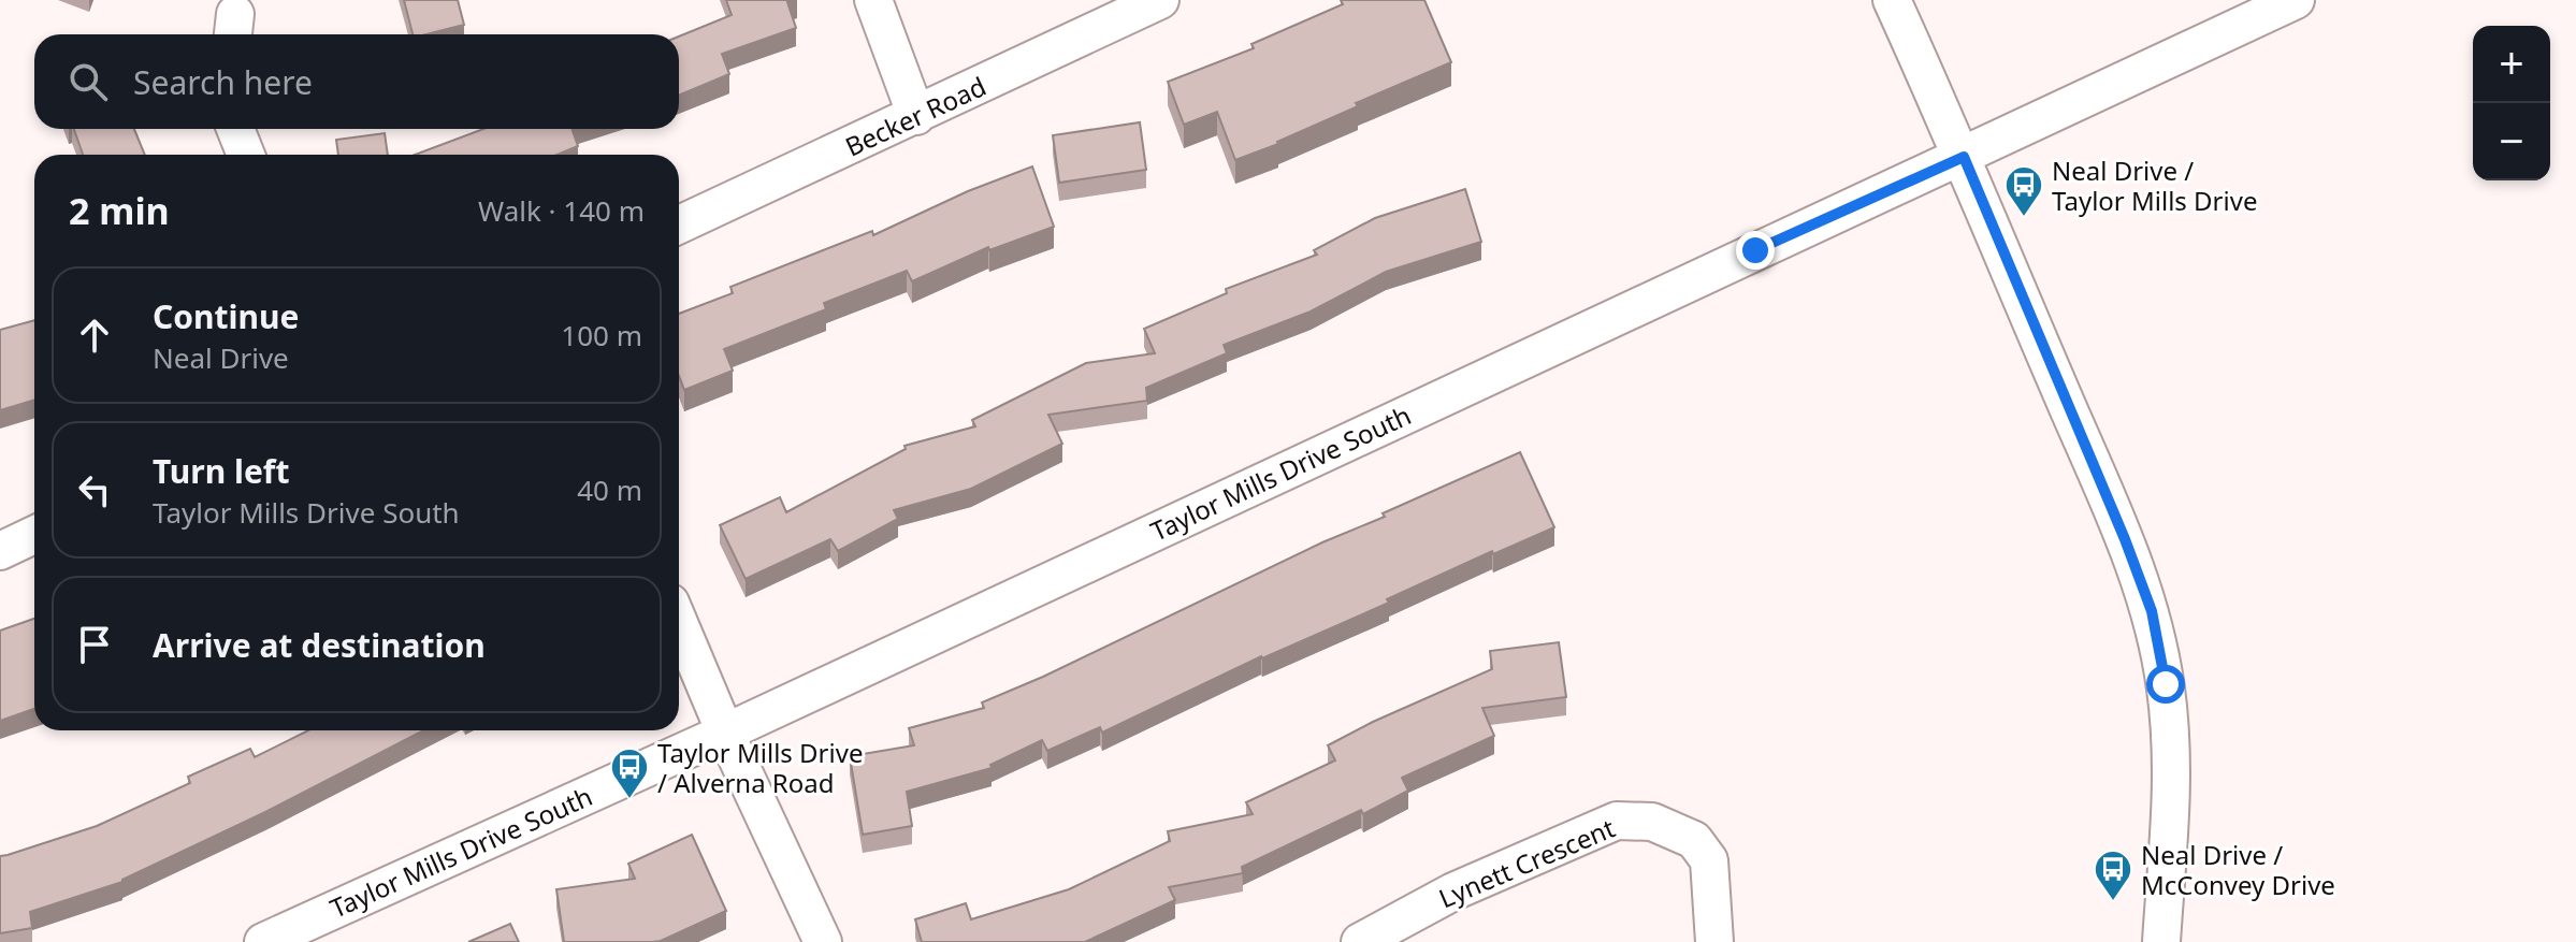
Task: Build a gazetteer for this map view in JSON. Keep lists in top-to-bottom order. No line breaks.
{"streets":{"street":["Becker Road","Taylor Mills Drive South","Lynett Crescent"]},"places":{"bus stop":["Neal Drive / Taylor Mills Drive","Taylor Mills Drive / Alverna Road","Neal Drive / McConvey Drive"]},"page":{"map_buttons":["+","−"],"search":"Search here","heading":["2 min","Walk · 140 m"],"list":[["Continue","Neal Drive","100 m"],["Turn left","Taylor Mills Drive South","40 m"],"Arrive at destination"]}}
